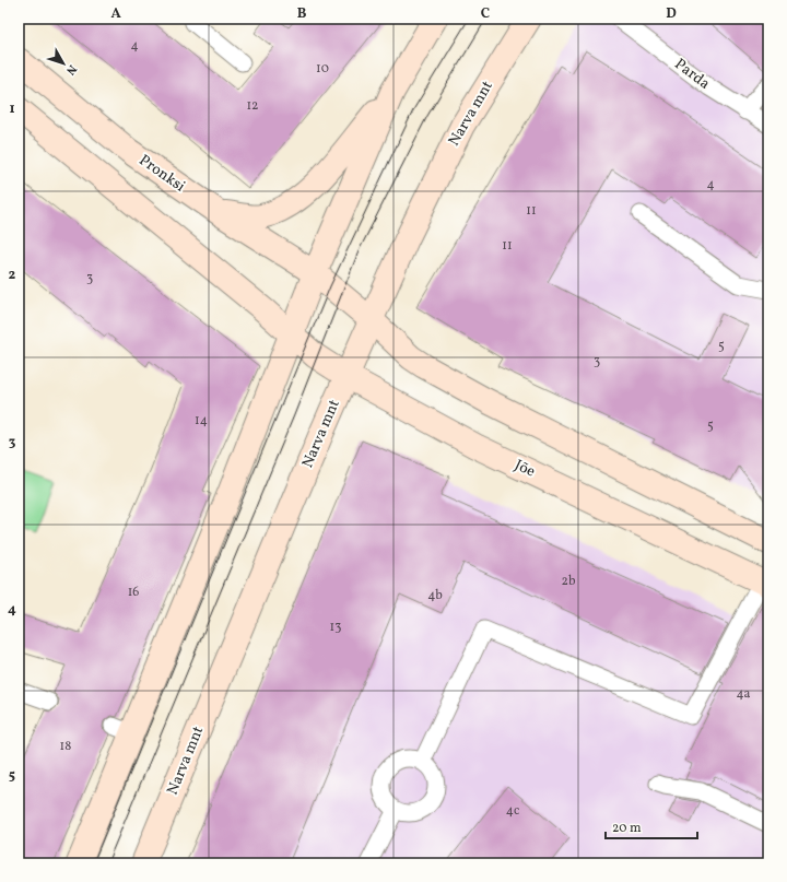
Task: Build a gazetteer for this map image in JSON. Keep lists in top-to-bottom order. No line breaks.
{"streets":{"main road":["Narva mnt","Pronksi","Jõe"],"lane":["Parda"]},"crossings":[["Narva mnt","Jõe"]],"house_numbers":["4","10","12","4","11","11","3","5","3","14","5","2b","16","4b","13","4a","18","4c"],"scale_bar":"20 m","north":"bottom right","grid":{"columns":["A","B","C","D"],"rows":["1","2","3","4","5"]}}
